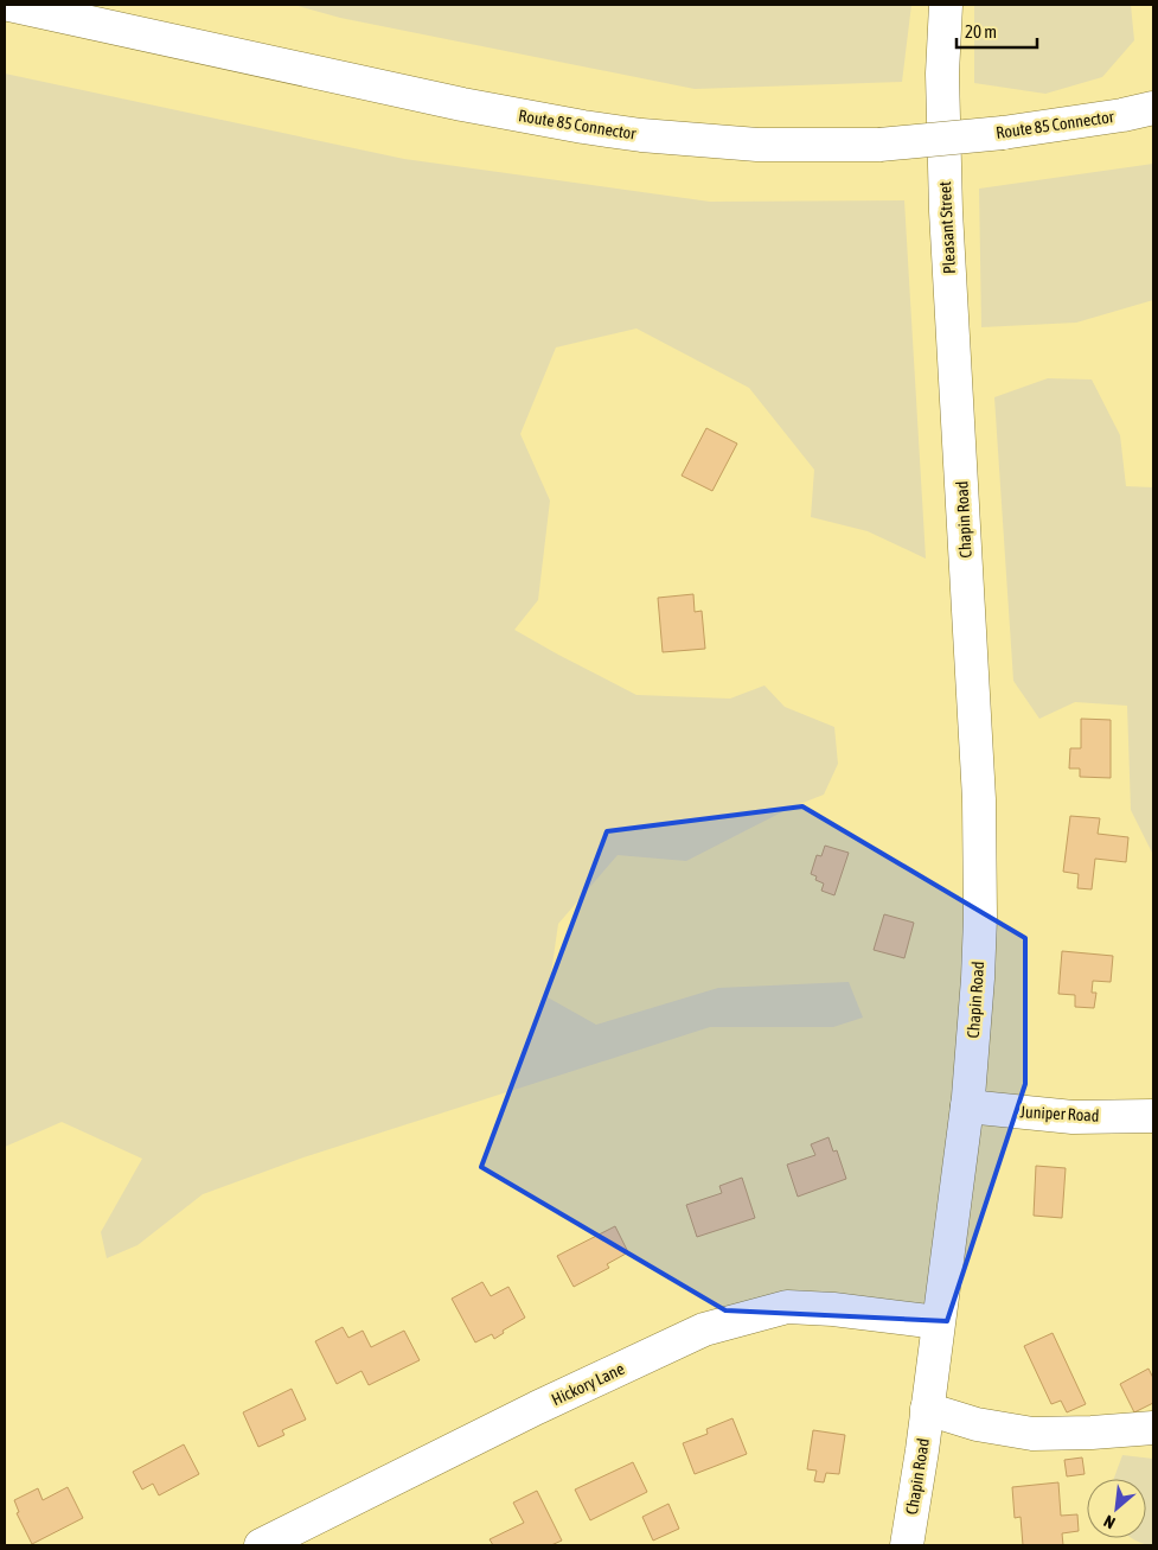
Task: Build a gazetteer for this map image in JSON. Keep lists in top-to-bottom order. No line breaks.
{"streets":{"street":["Route 85 Connector","Pleasant Street","Chapin Road","Juniper Road","Hickory Lane"]},"crossings":[["Pleasant Street","Chapin Road"],["Chapin Road","Juniper Road"],["Chapin Road","Hickory Lane"]],"scale_bar":"20 m","north":"bottom left"}
